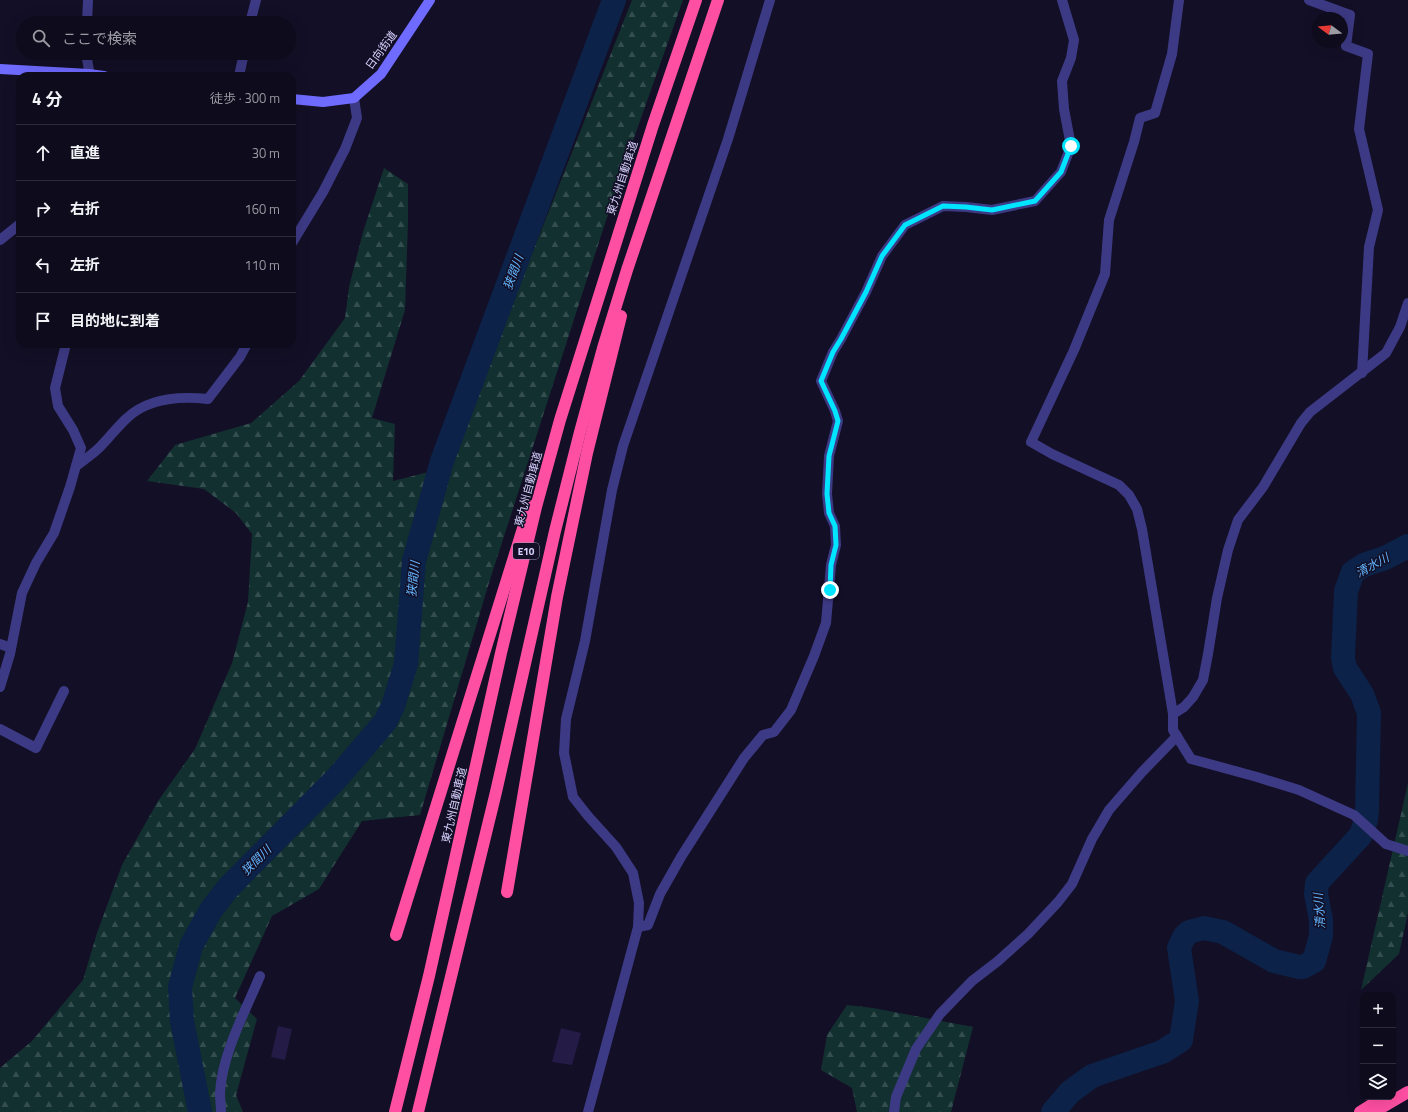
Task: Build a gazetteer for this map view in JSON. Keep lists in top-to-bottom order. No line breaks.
{"streets":{"highway":["東九州自動車道","E10"],"street":["日向街道"]},"water":["狭間川","清水川"],"north":"left","page":{"search":"ここで検索","heading":["4 分","徒歩 · 300 m"],"list":[["直進","30 m"],["右折","160 m"],["左折","110 m"],"目的地に到着"],"map_buttons":["+","−"]}}
